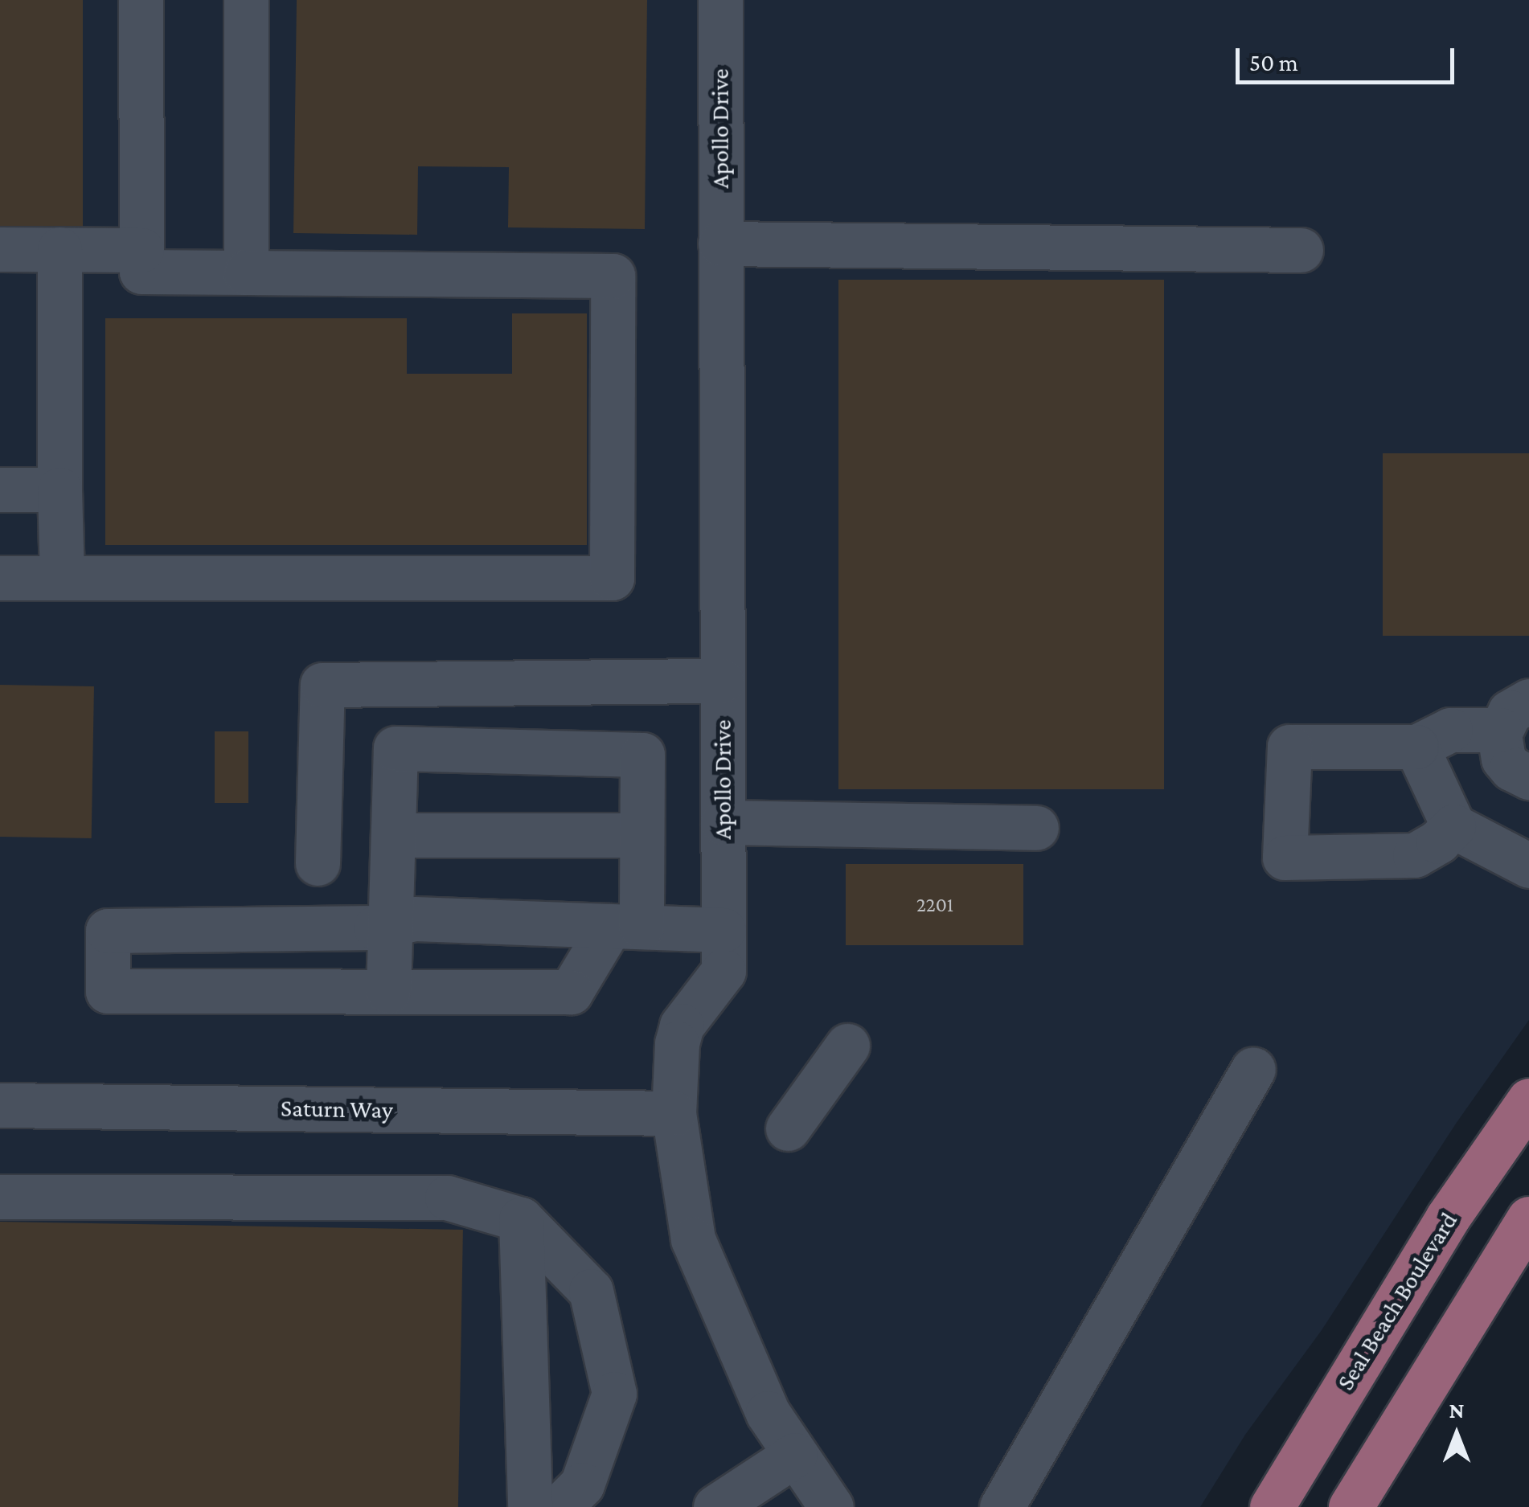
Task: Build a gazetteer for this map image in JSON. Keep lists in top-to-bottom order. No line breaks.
{"streets":{"main road":["Seal Beach Boulevard"],"lane":["Apollo Drive","Saturn Way"]},"crossings":[["Apollo Drive","Saturn Way"]],"house_numbers":["2201"],"scale_bar":"50 m","north":"top"}
